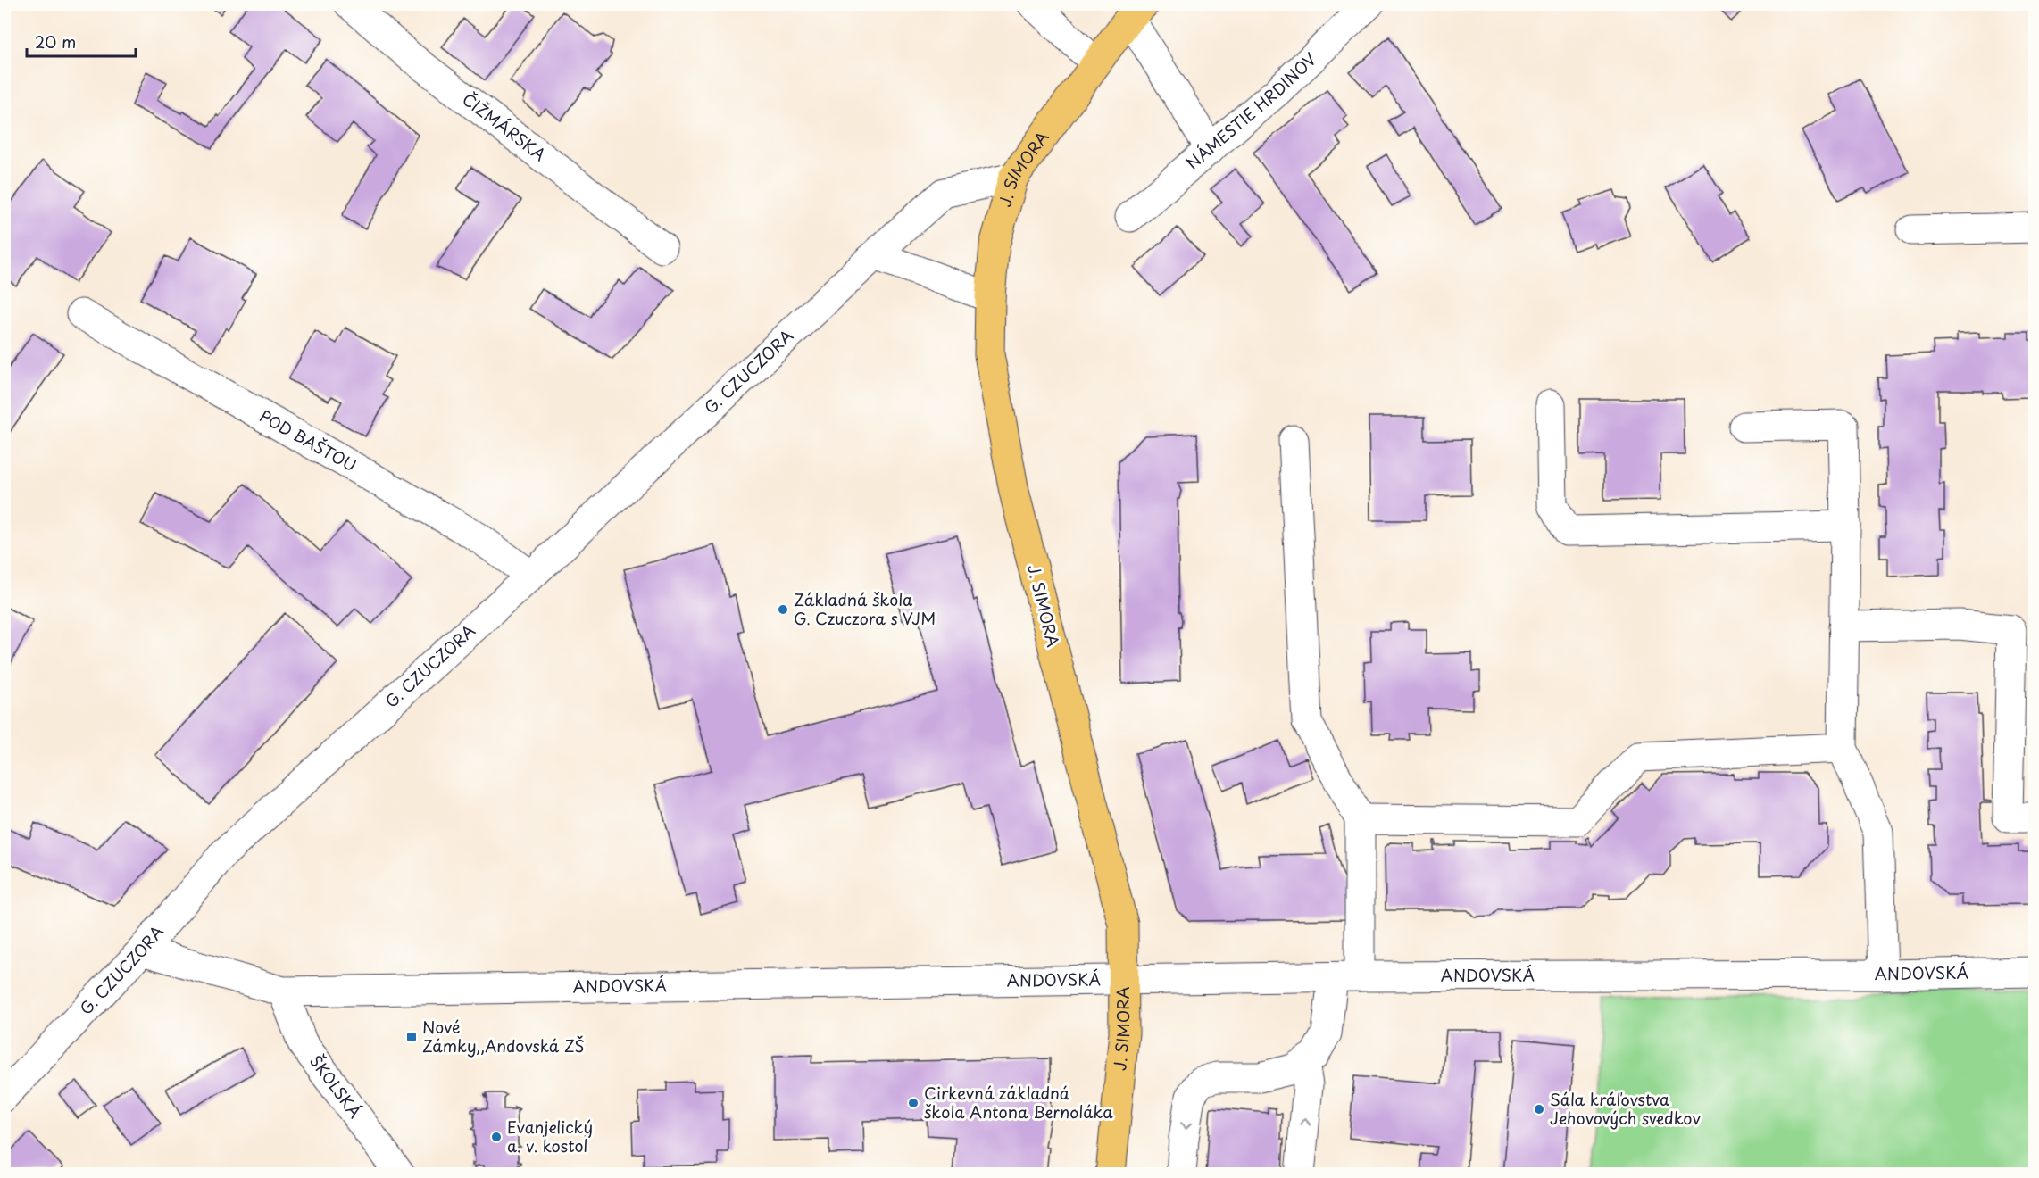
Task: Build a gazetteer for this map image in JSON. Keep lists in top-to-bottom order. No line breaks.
{"streets":{"main road":["J. SIMORA"],"street":["NÁMESTIE HRDINOV","ČIŽMÁRSKA","G. CZUCZORA","POD BAŠTOU","ANDOVSKÁ","ŠKOLSKÁ"]},"crossings":[["J. SIMORA","G. CZUCZORA"],["J. SIMORA","ANDOVSKÁ"],["G. CZUCZORA","POD BAŠTOU"],["G. CZUCZORA","ANDOVSKÁ"],["ANDOVSKÁ","ŠKOLSKÁ"]],"places":{"other":["Základná škola G. Czuczora s VJM","Cirkevná základná škola Antona Bernoláka","Sála kráľovstva Jehovových svedkov","Evanjelický a. v. kostol"],"transit":["Nové Zámky,,Andovská ZŠ"]},"scale_bar":"20 m"}
